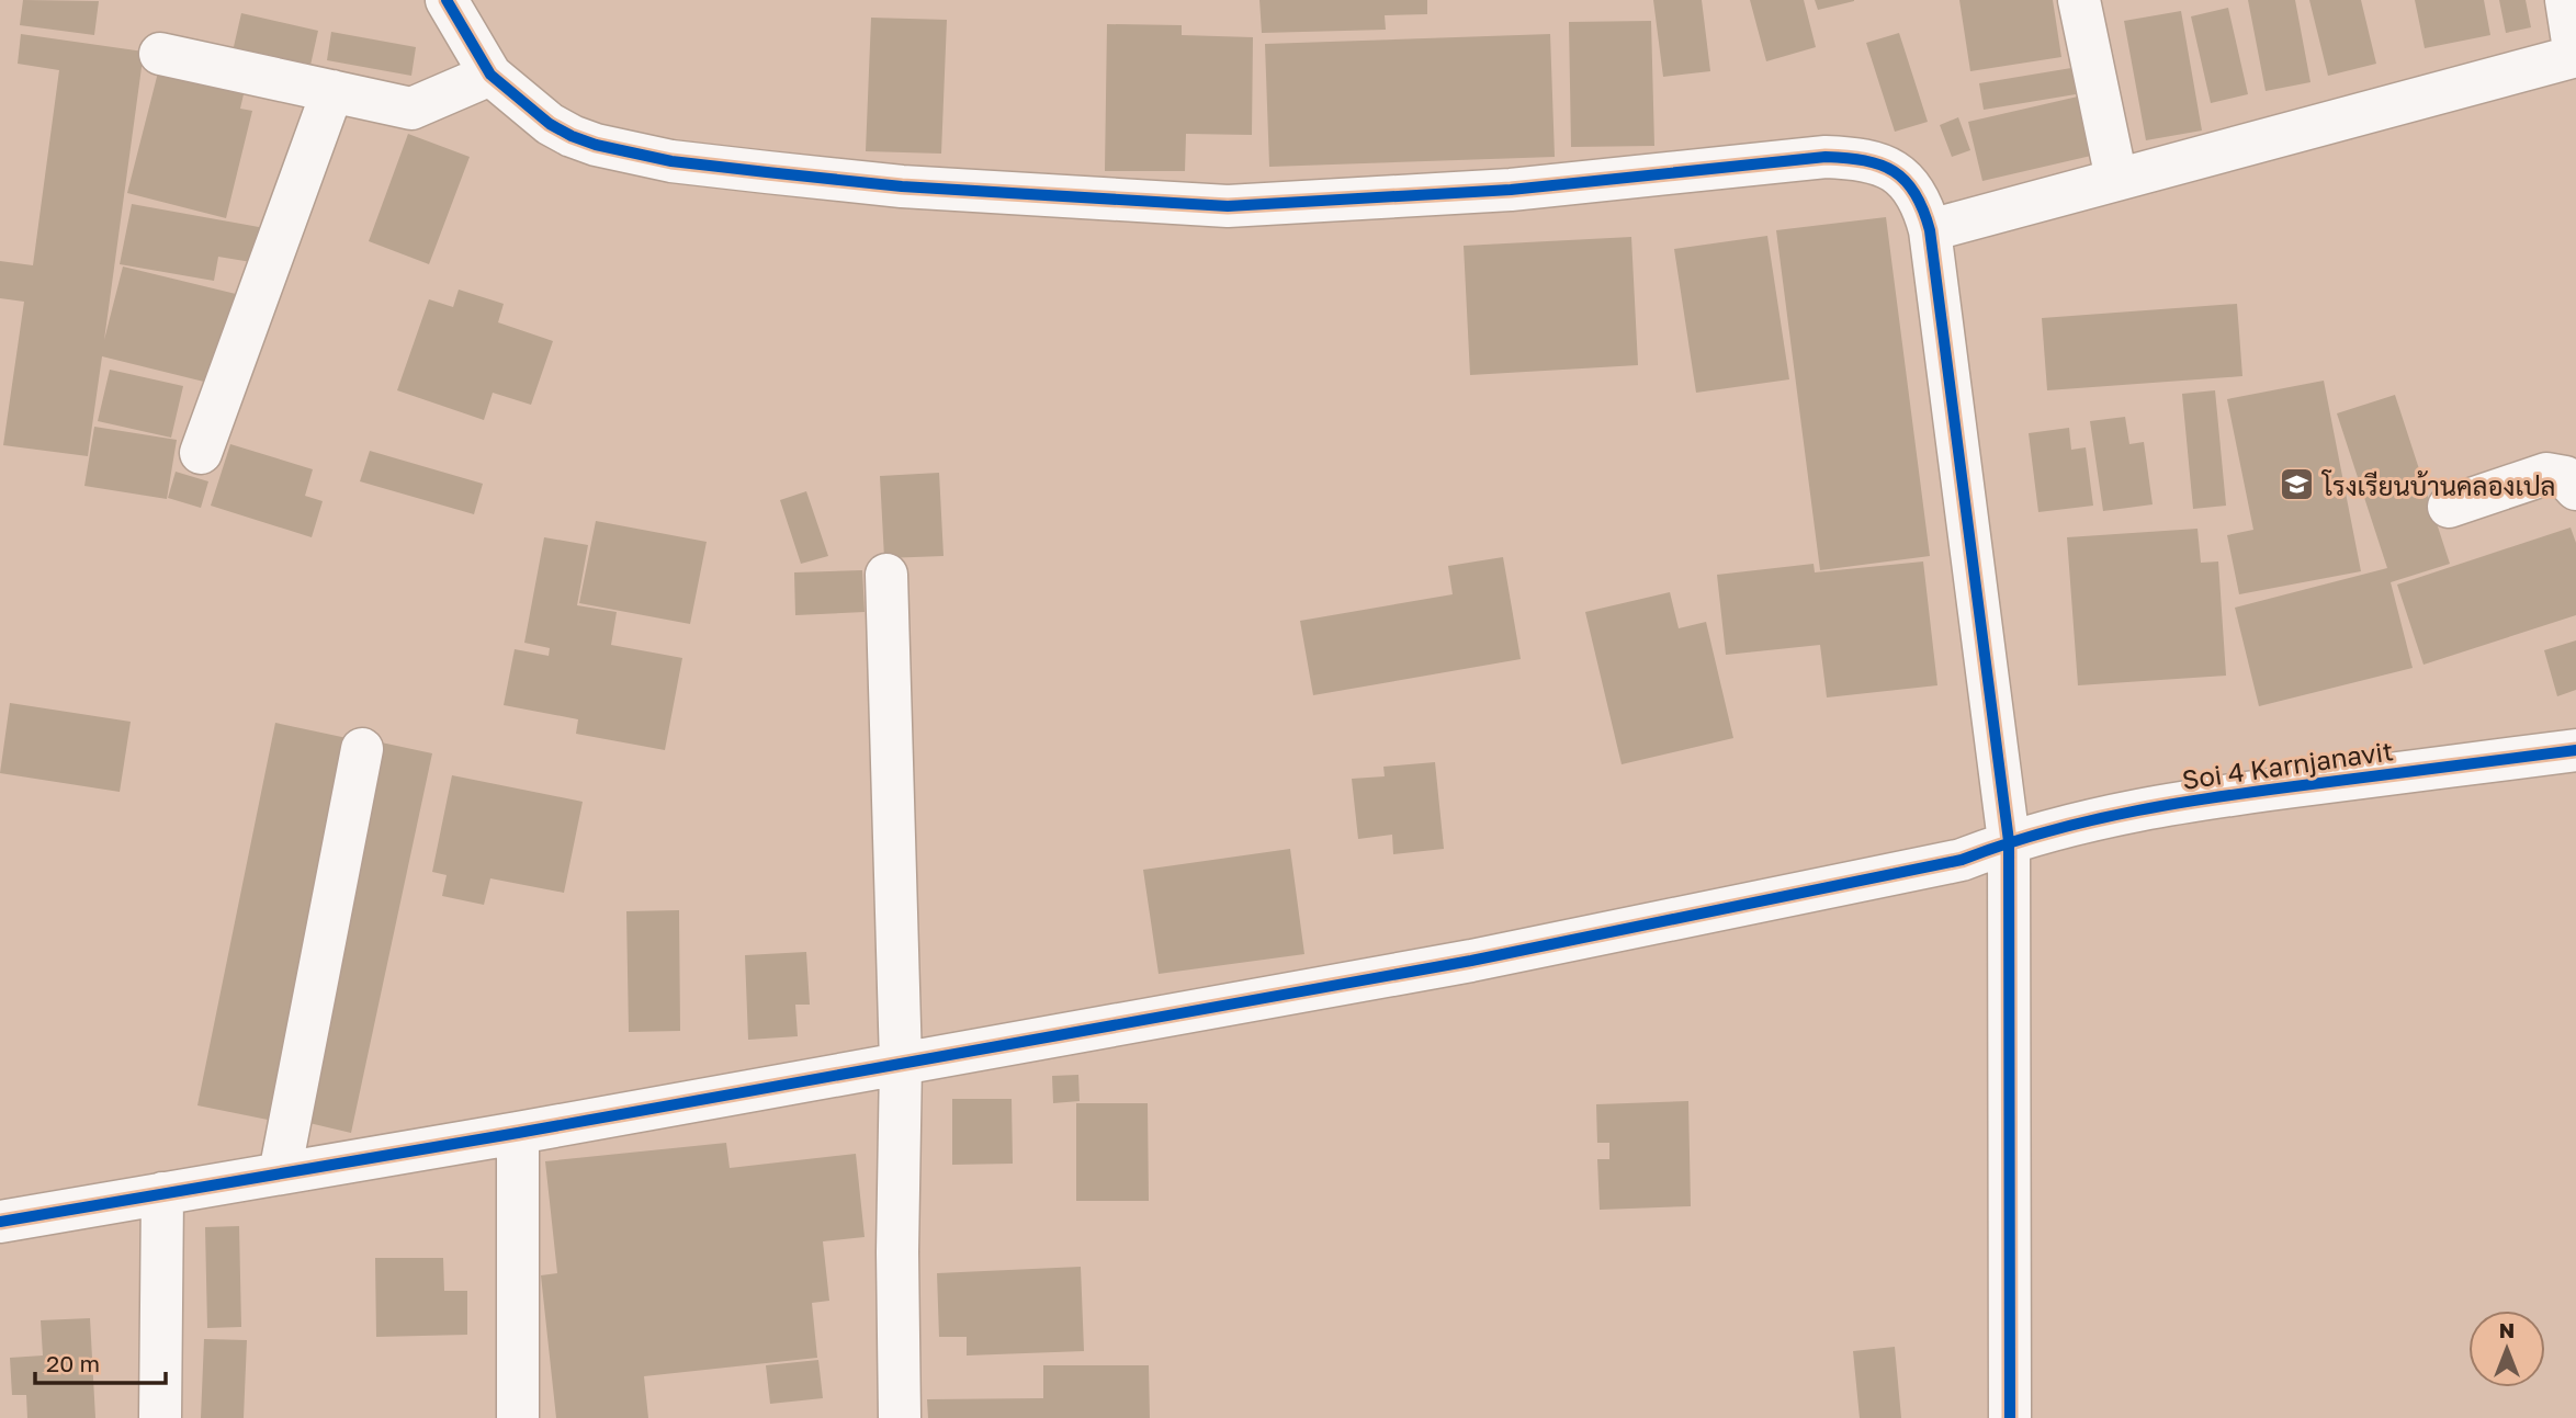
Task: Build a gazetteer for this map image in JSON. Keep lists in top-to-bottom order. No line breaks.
{"streets":{"street":["Soi 4 Karnjanavit"]},"places":{"school or university":["โรงเรียนบ้านคลองเปล"]},"scale_bar":"20 m","north":"top"}
